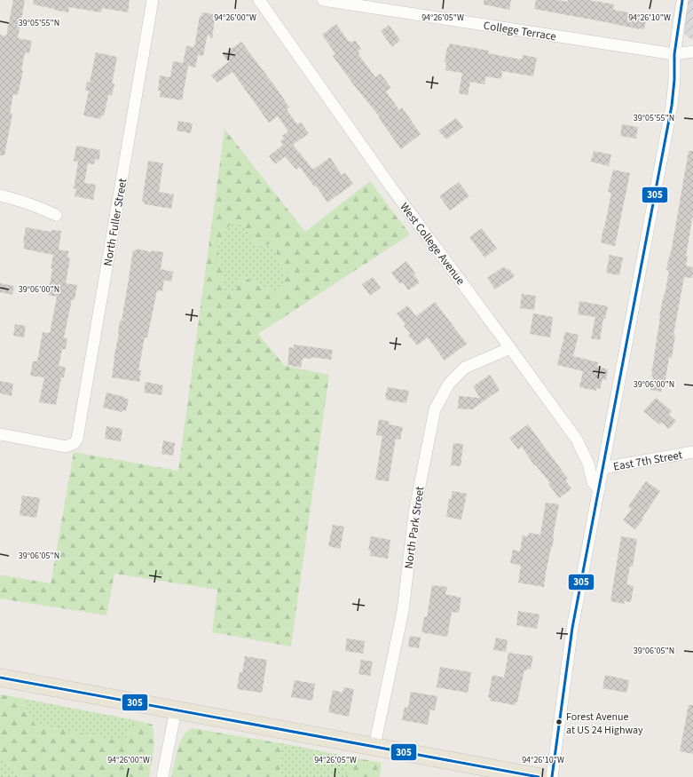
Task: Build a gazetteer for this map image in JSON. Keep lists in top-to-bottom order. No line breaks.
{"streets":{"street":["College Terrace","North Fuller Street","West College Avenue","East 7th Street","North Park Street"]},"crossings":[["West College Avenue","North Park Street"]],"places":["Forest Avenue at US 24 Highway"],"lines":["transit line 305"],"coordinates":["94°26'00\"W","94°26'05\"W","94°26'10\"W","39°05'55\"N","39°06'00\"N","39°06'05\"N"]}
